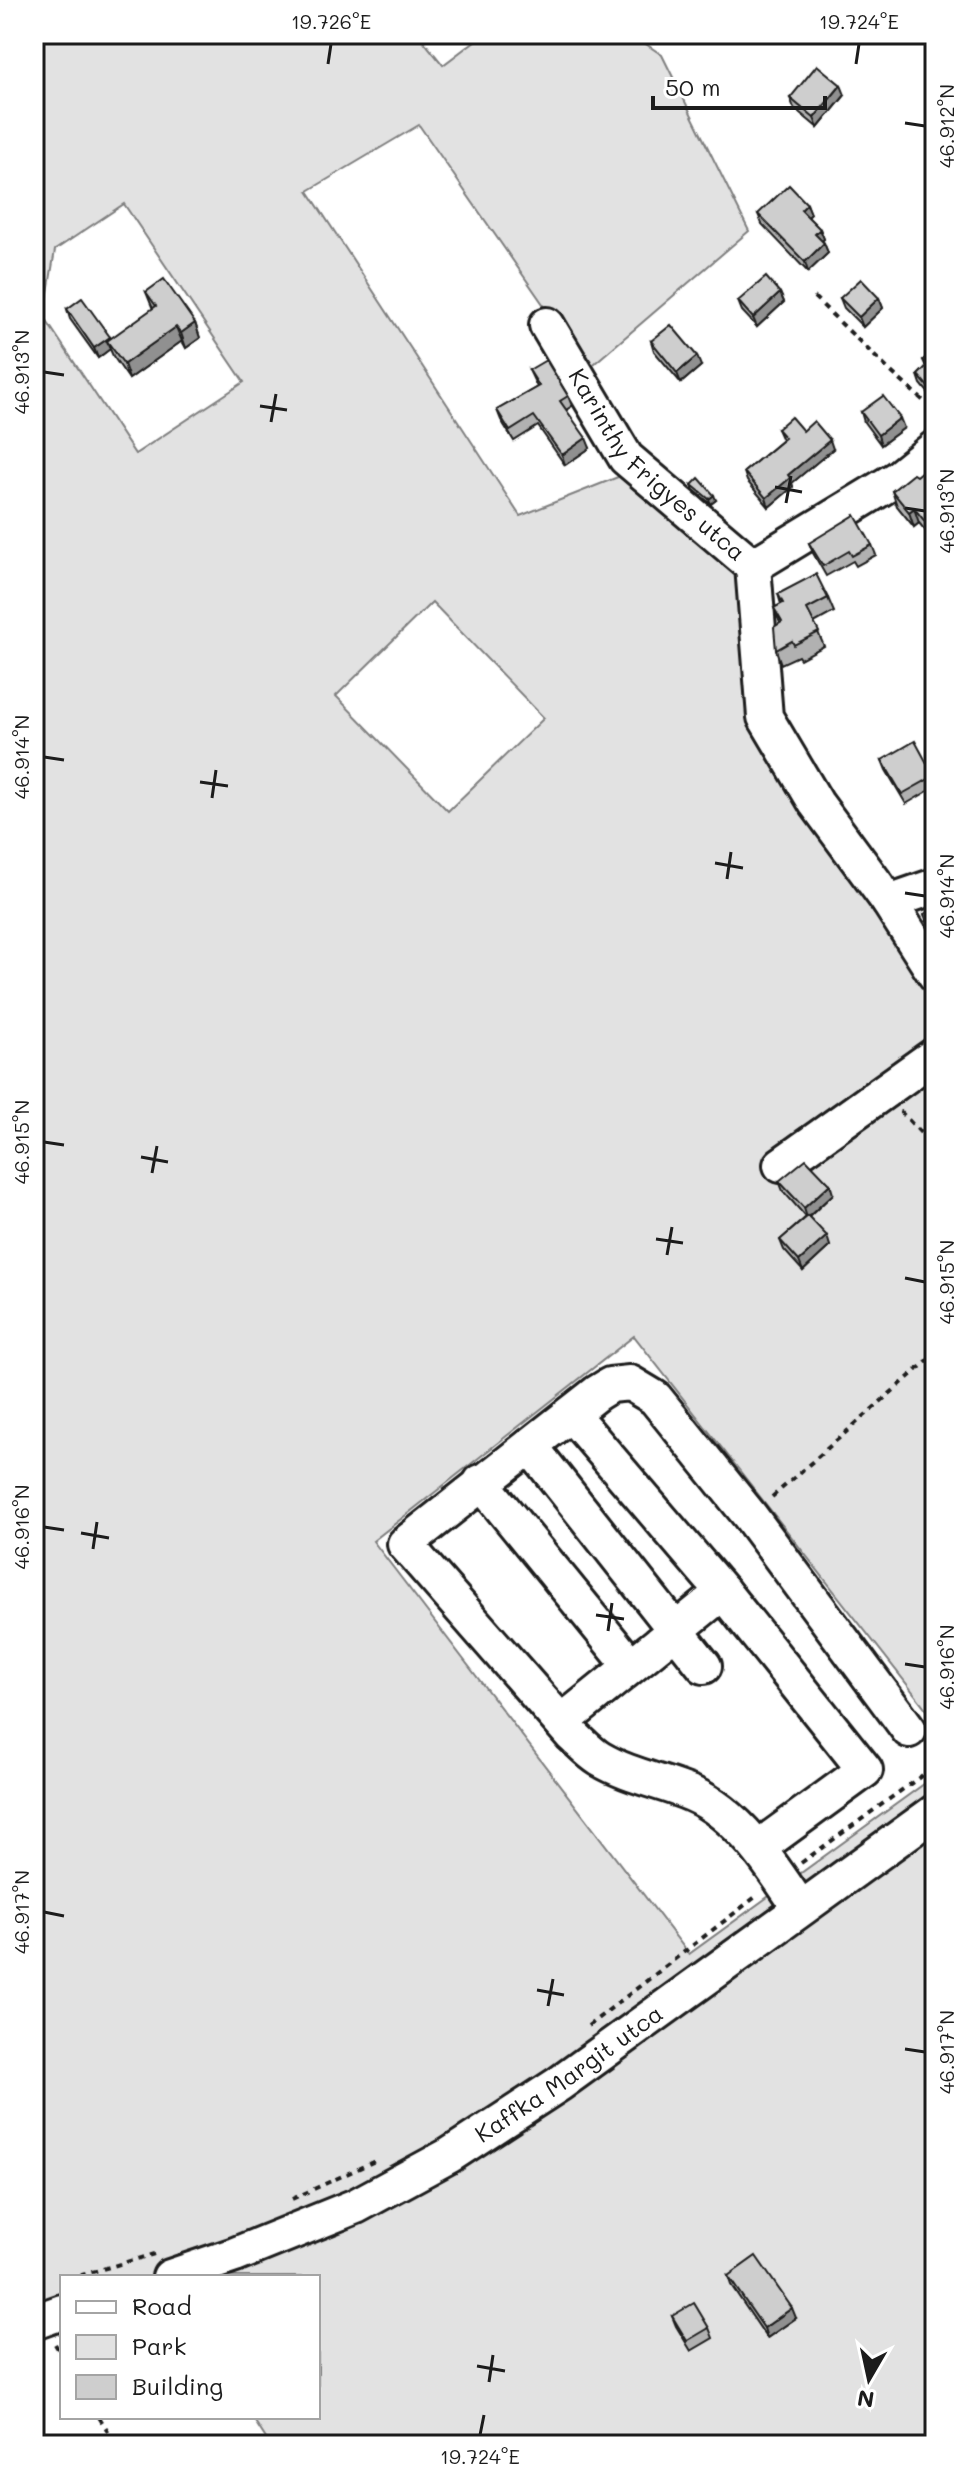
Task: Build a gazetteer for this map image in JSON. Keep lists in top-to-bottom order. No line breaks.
{"streets":{"street":["Karinthy Frigyes utca","Kaffka Margit utca"]},"legend":["Road","Park","Building"],"scale_bar":"50 m","north":"bottom","coordinates":["19.726°E","19.724°E","46.912°N","46.913°N","46.914°N","46.915°N","46.916°N","46.917°N"]}
